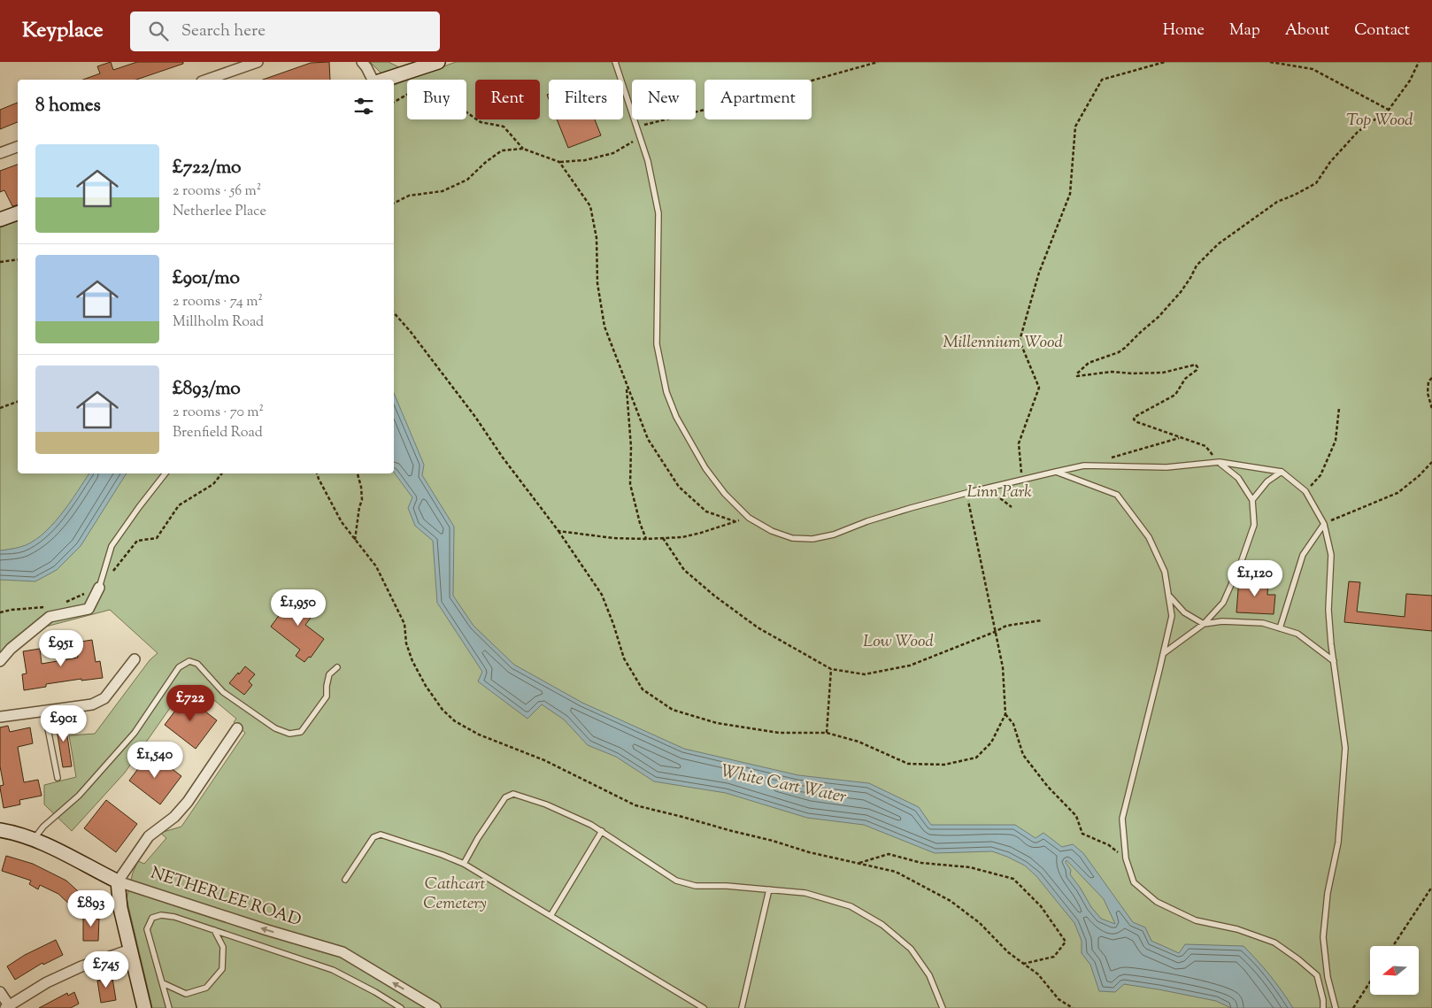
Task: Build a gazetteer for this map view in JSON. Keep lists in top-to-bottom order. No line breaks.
{"streets":{"street":["NETHERLEE ROAD"]},"one_way":["NETHERLEE ROAD"],"water":["White Cart Water"],"parks":["Top Wood","Millennium Wood","Linn Park","Low Wood","Cathcart Cemetery"],"north":"left","page":{"header":"Keyplace","search":"Search here","nav":["Home","Map","About","Contact"],"chip":["Buy","Rent","Filters","New","Apartment"],"heading":"8 homes","list":[{"name":"£722/mo","note":"2 rooms · 56 m² · Netherlee Place"},{"name":"£901/mo","note":"2 rooms · 74 m² · Millholm Road"},{"name":"£893/mo","note":"2 rooms · 70 m² · Brenfield Road"}],"price":["£1,120","£1,950","£951","£722","£901","£1,540","£893","£745"]}}
